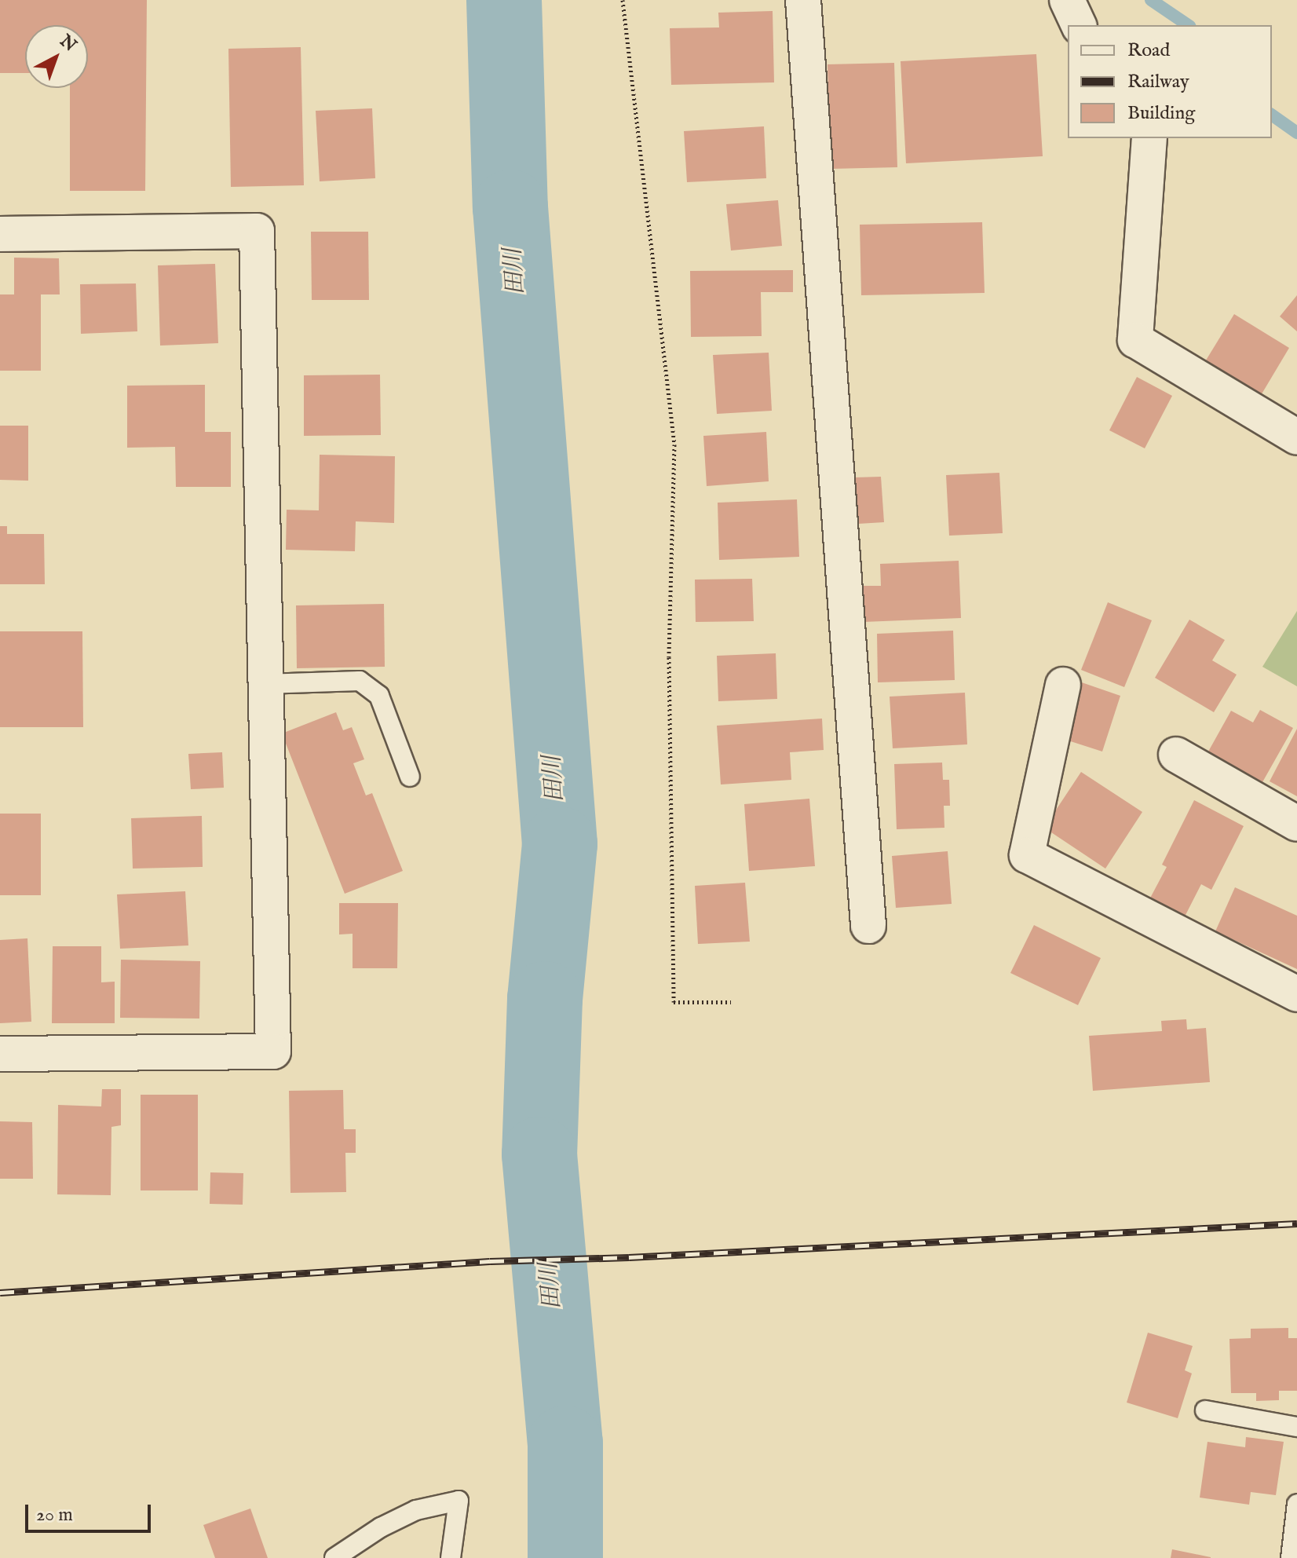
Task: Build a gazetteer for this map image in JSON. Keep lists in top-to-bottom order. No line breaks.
{"water":["田川"],"legend":["Road","Railway","Building"],"scale_bar":"20 m","north":"top right"}
